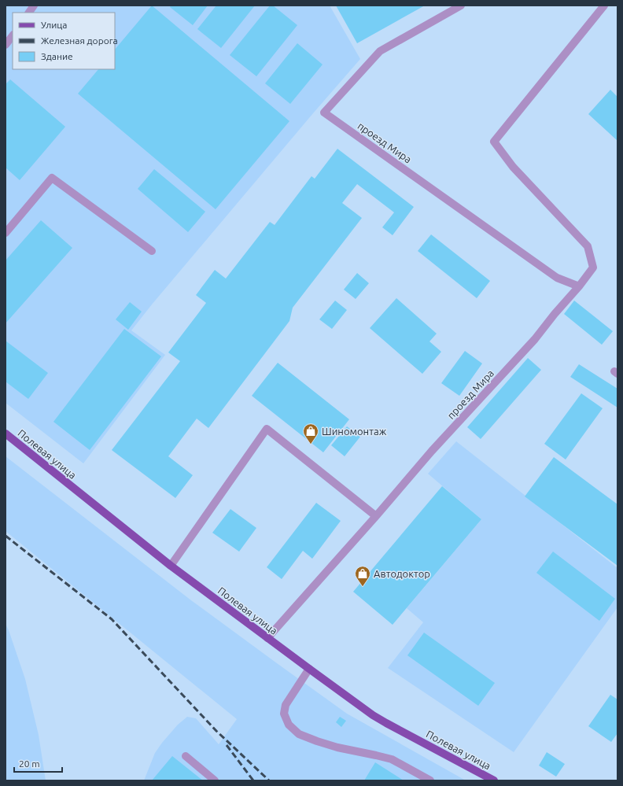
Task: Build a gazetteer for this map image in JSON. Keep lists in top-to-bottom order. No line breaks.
{"streets":{"main road":["Полевая улица"],"street":["проезд Мира"]},"crossings":[["проезд Мира","Полевая улица"]],"places":{"shop":["Шиномонтаж","Автодоктор"]},"legend":["Улица","Железная дорога","Здание"],"scale_bar":"20 m"}
